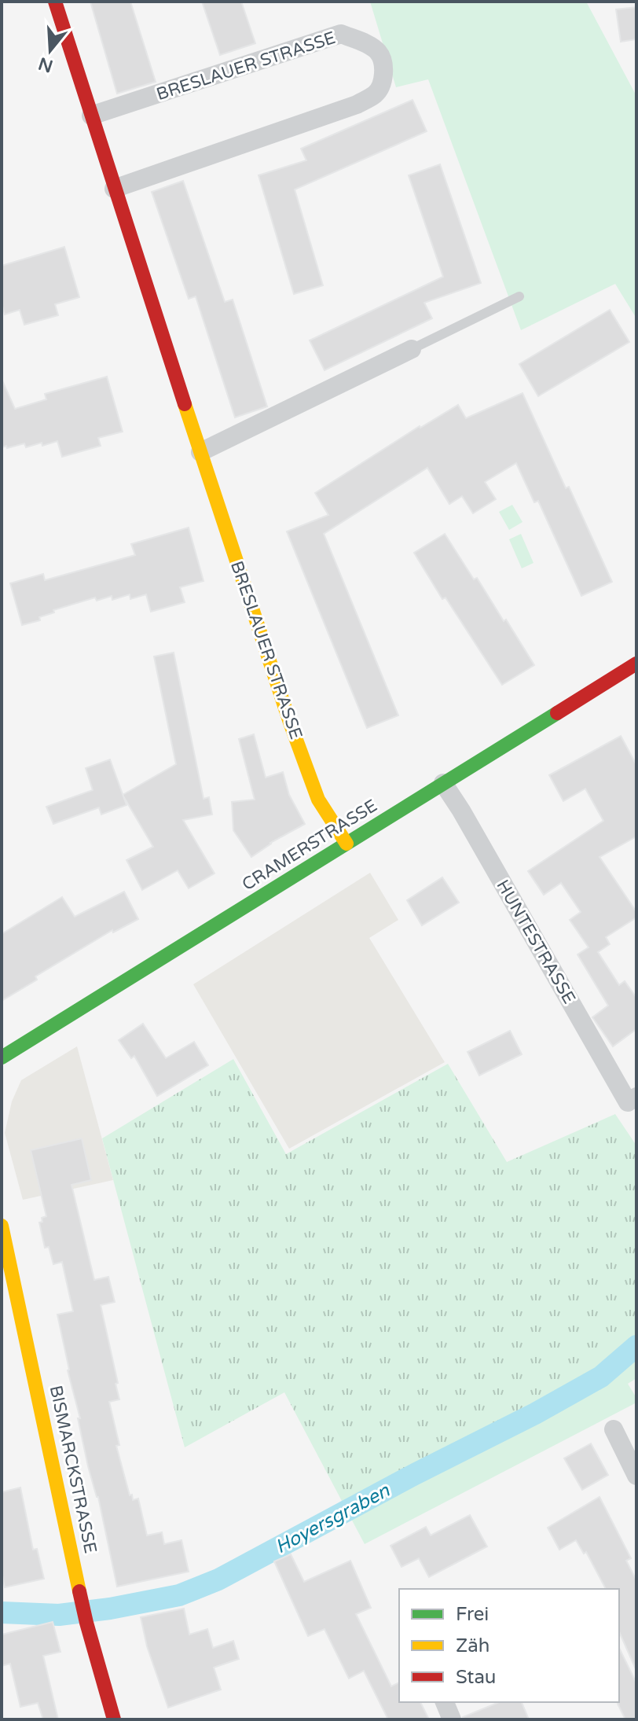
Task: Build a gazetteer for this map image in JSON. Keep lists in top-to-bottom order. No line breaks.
{"streets":{"main road":["BRESLAUER STRASSE","CRAMERSTRASSE","BISMARCKSTRASSE"],"street":["HUNTESTRASSE"]},"crossings":[["BRESLAUER STRASSE","CRAMERSTRASSE"],["CRAMERSTRASSE","HUNTESTRASSE"]],"water":["Hoyersgraben"],"legend":["Frei","Zäh","Stau"],"north":"bottom"}
